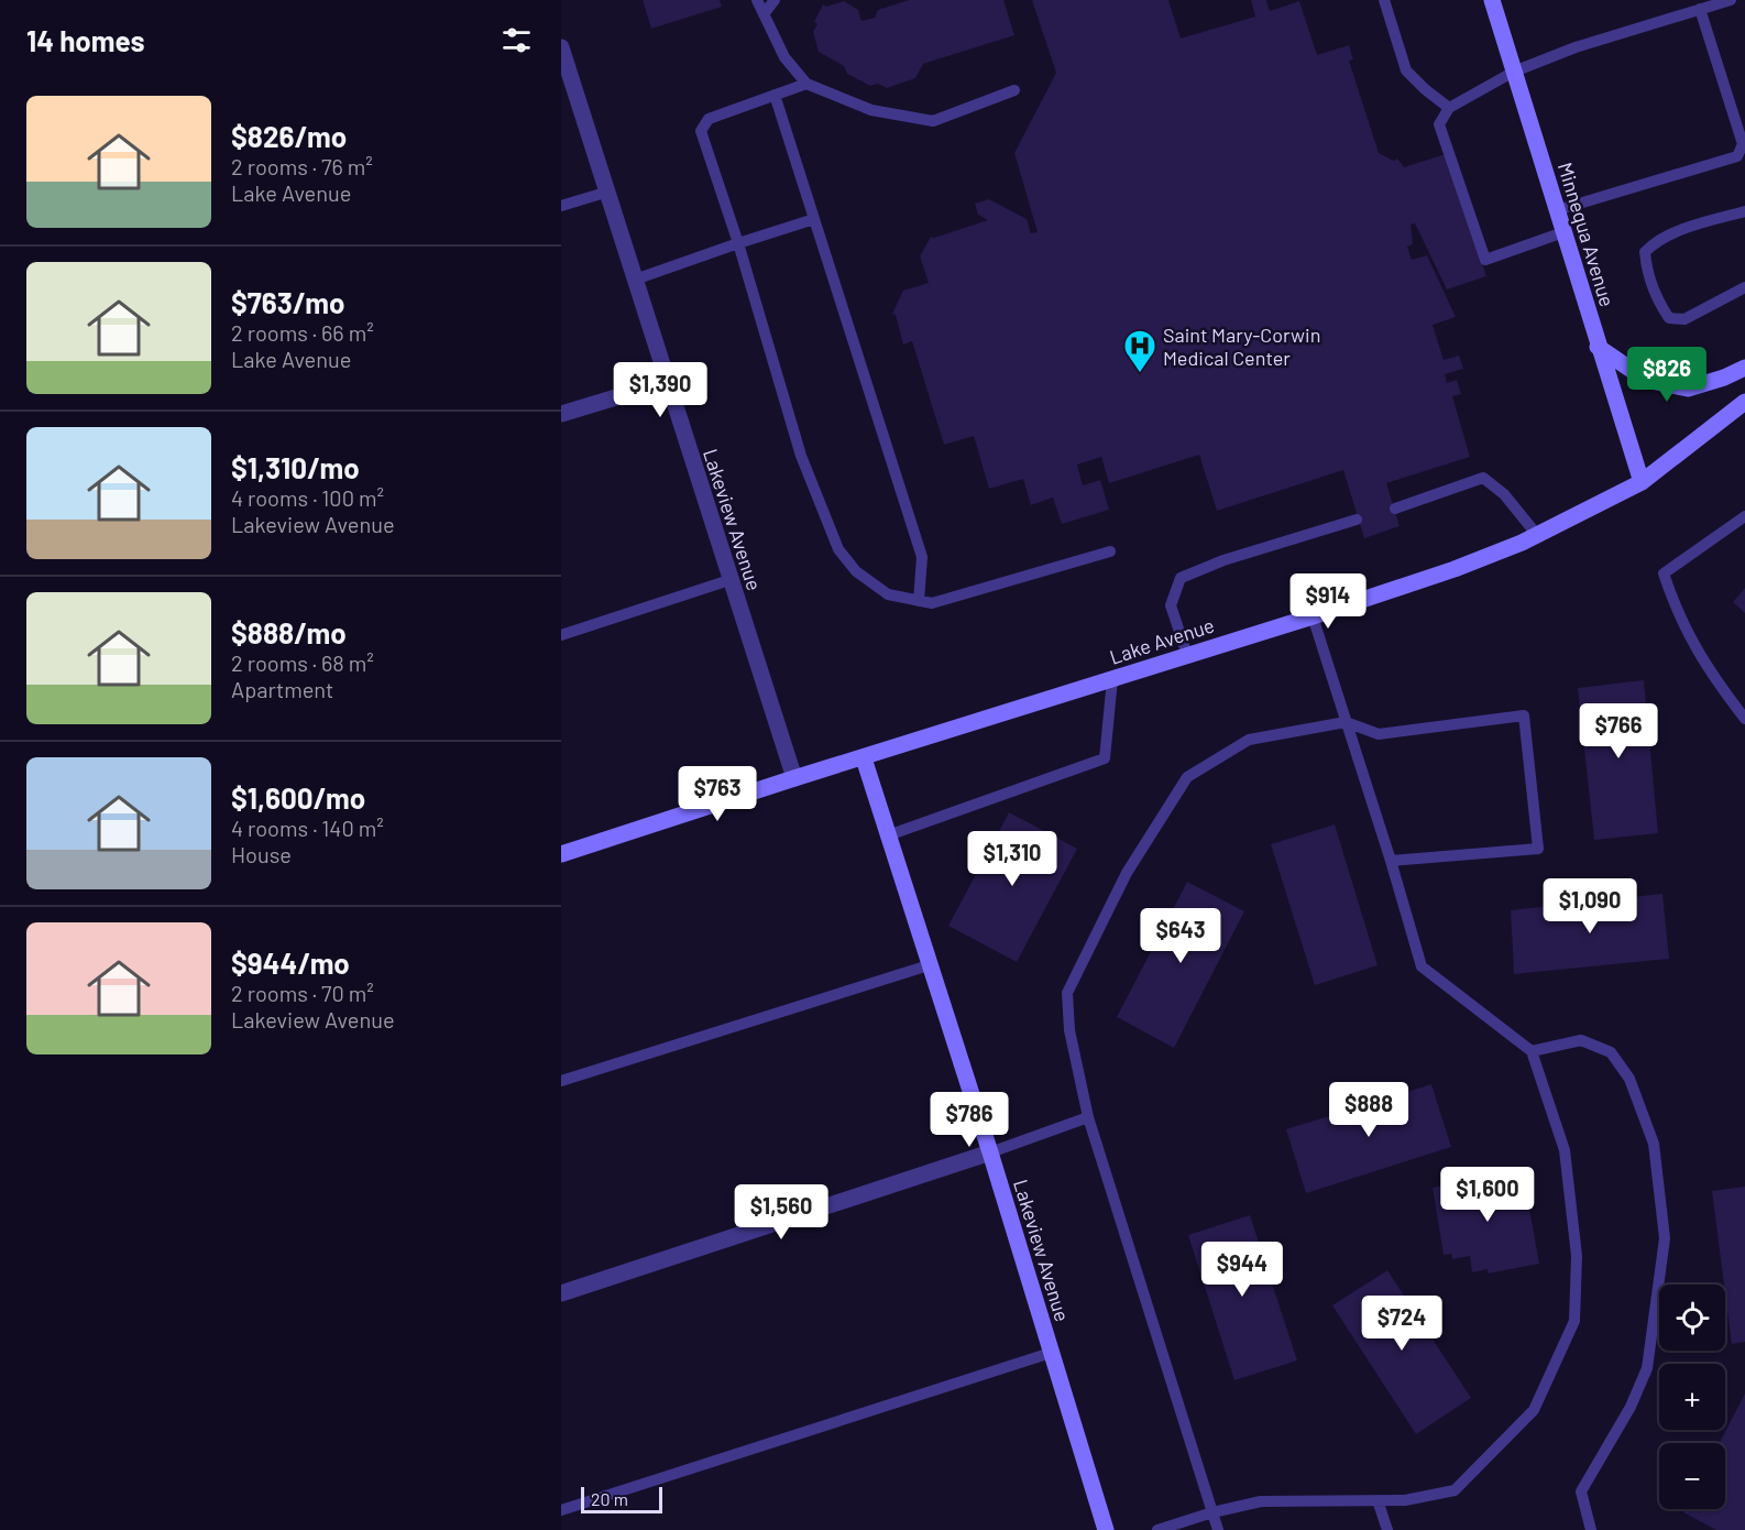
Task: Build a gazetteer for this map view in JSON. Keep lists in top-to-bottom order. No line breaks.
{"streets":{"street":["Minnequa Avenue","Lakeview Avenue","Lake Avenue"]},"crossings":[["Minnequa Avenue","Lake Avenue"],["Lakeview Avenue","Lake Avenue"]],"places":{"hospital":["Saint Mary-Corwin Medical Center"]},"scale_bar":"20 m","page":{"heading":"14 homes","list":[{"name":"$826/mo","note":"2 rooms · 76 m² · Lake Avenue"},{"name":"$763/mo","note":"2 rooms · 66 m² · Lake Avenue"},{"name":"$1,310/mo","note":"4 rooms · 100 m² · Lakeview Avenue"},{"name":"$888/mo","note":"2 rooms · 68 m² · Apartment"},{"name":"$1,600/mo","note":"4 rooms · 140 m² · House"},{"name":"$944/mo","note":"2 rooms · 70 m² · Lakeview Avenue"}],"price":["$826","$1,390","$914","$766","$763","$1,310","$1,090","$643","$888","$786","$1,600","$1,560","$944","$724"],"map_buttons":["+","−"],"scale":"20 m"}}
